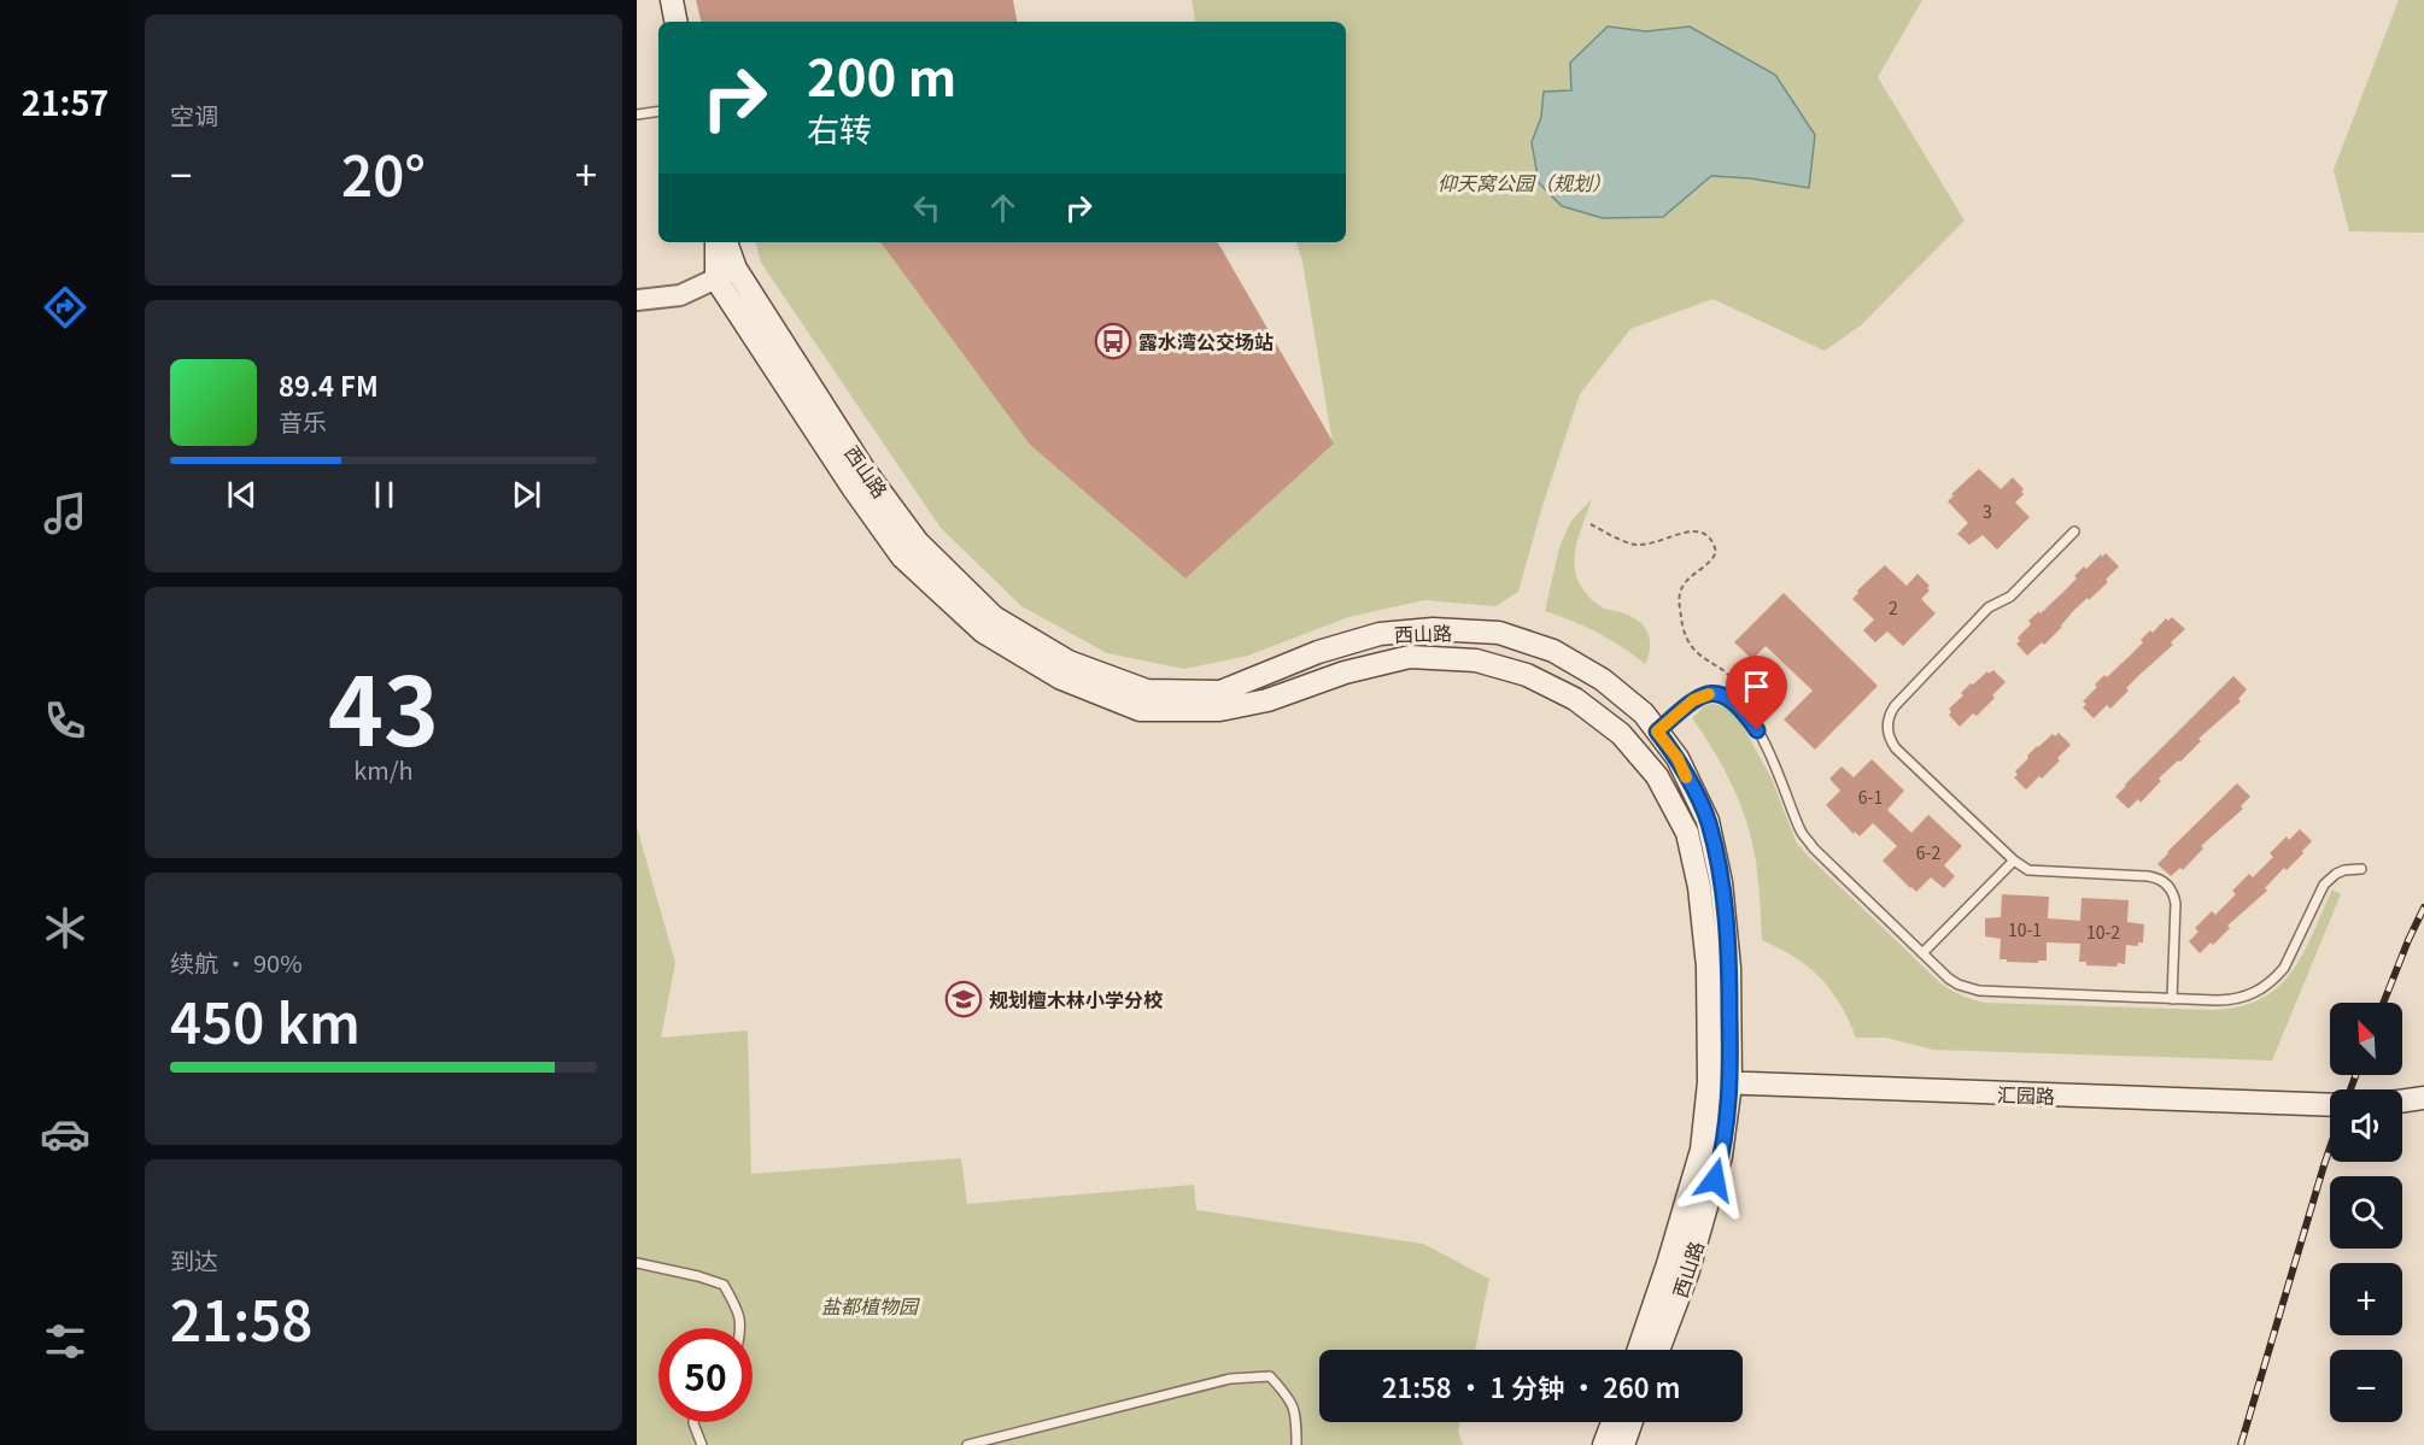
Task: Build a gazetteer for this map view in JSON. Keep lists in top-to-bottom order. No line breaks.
{"streets":{"main road":["西山路","汇园路"]},"crossings":[["西山路","汇园路"]],"parks":["仰天窝公园（规划）","盐都植物园"],"places":{"bus stop":["露水湾公交场站"],"school or university":["规划檀木林小学分校"]},"house_numbers":["3","2","6-1","6-2","10-1","10-2"],"north":"top left","page":{"tabs":"21:57","tile":["空调",["43","km/h"],["续航 · 90%","450 km"],["到达","21:58"]],"turn":["200 m","右转"],"heat":["−","20°","+"],"song":["89.4 FM","音乐"],"map_buttons":["+","−"],"limit":"50","trip":"21:58 · 1 分钟 · 260 m"}}
